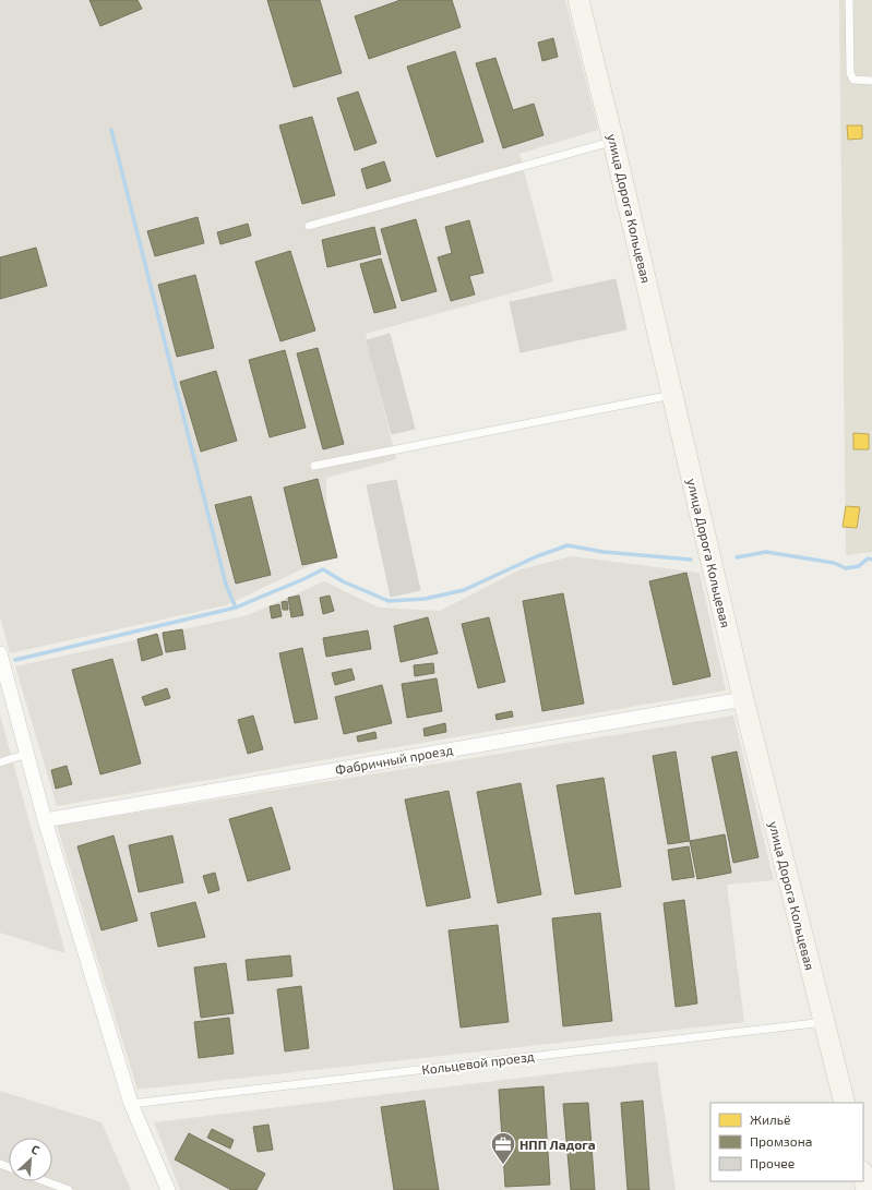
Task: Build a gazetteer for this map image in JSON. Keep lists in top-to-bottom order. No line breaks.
{"streets":{"street":["улица Дорога Кольцевая","Фабричный проезд"],"lane":["Кольцевой проезд"]},"crossings":[["улица Дорога Кольцевая","Фабричный проезд"],["улица Дорога Кольцевая","Кольцевой проезд"]],"places":{"office":["НПП Ладога"]},"legend":["Жильё","Промзона","Прочее"],"north":"top right"}
